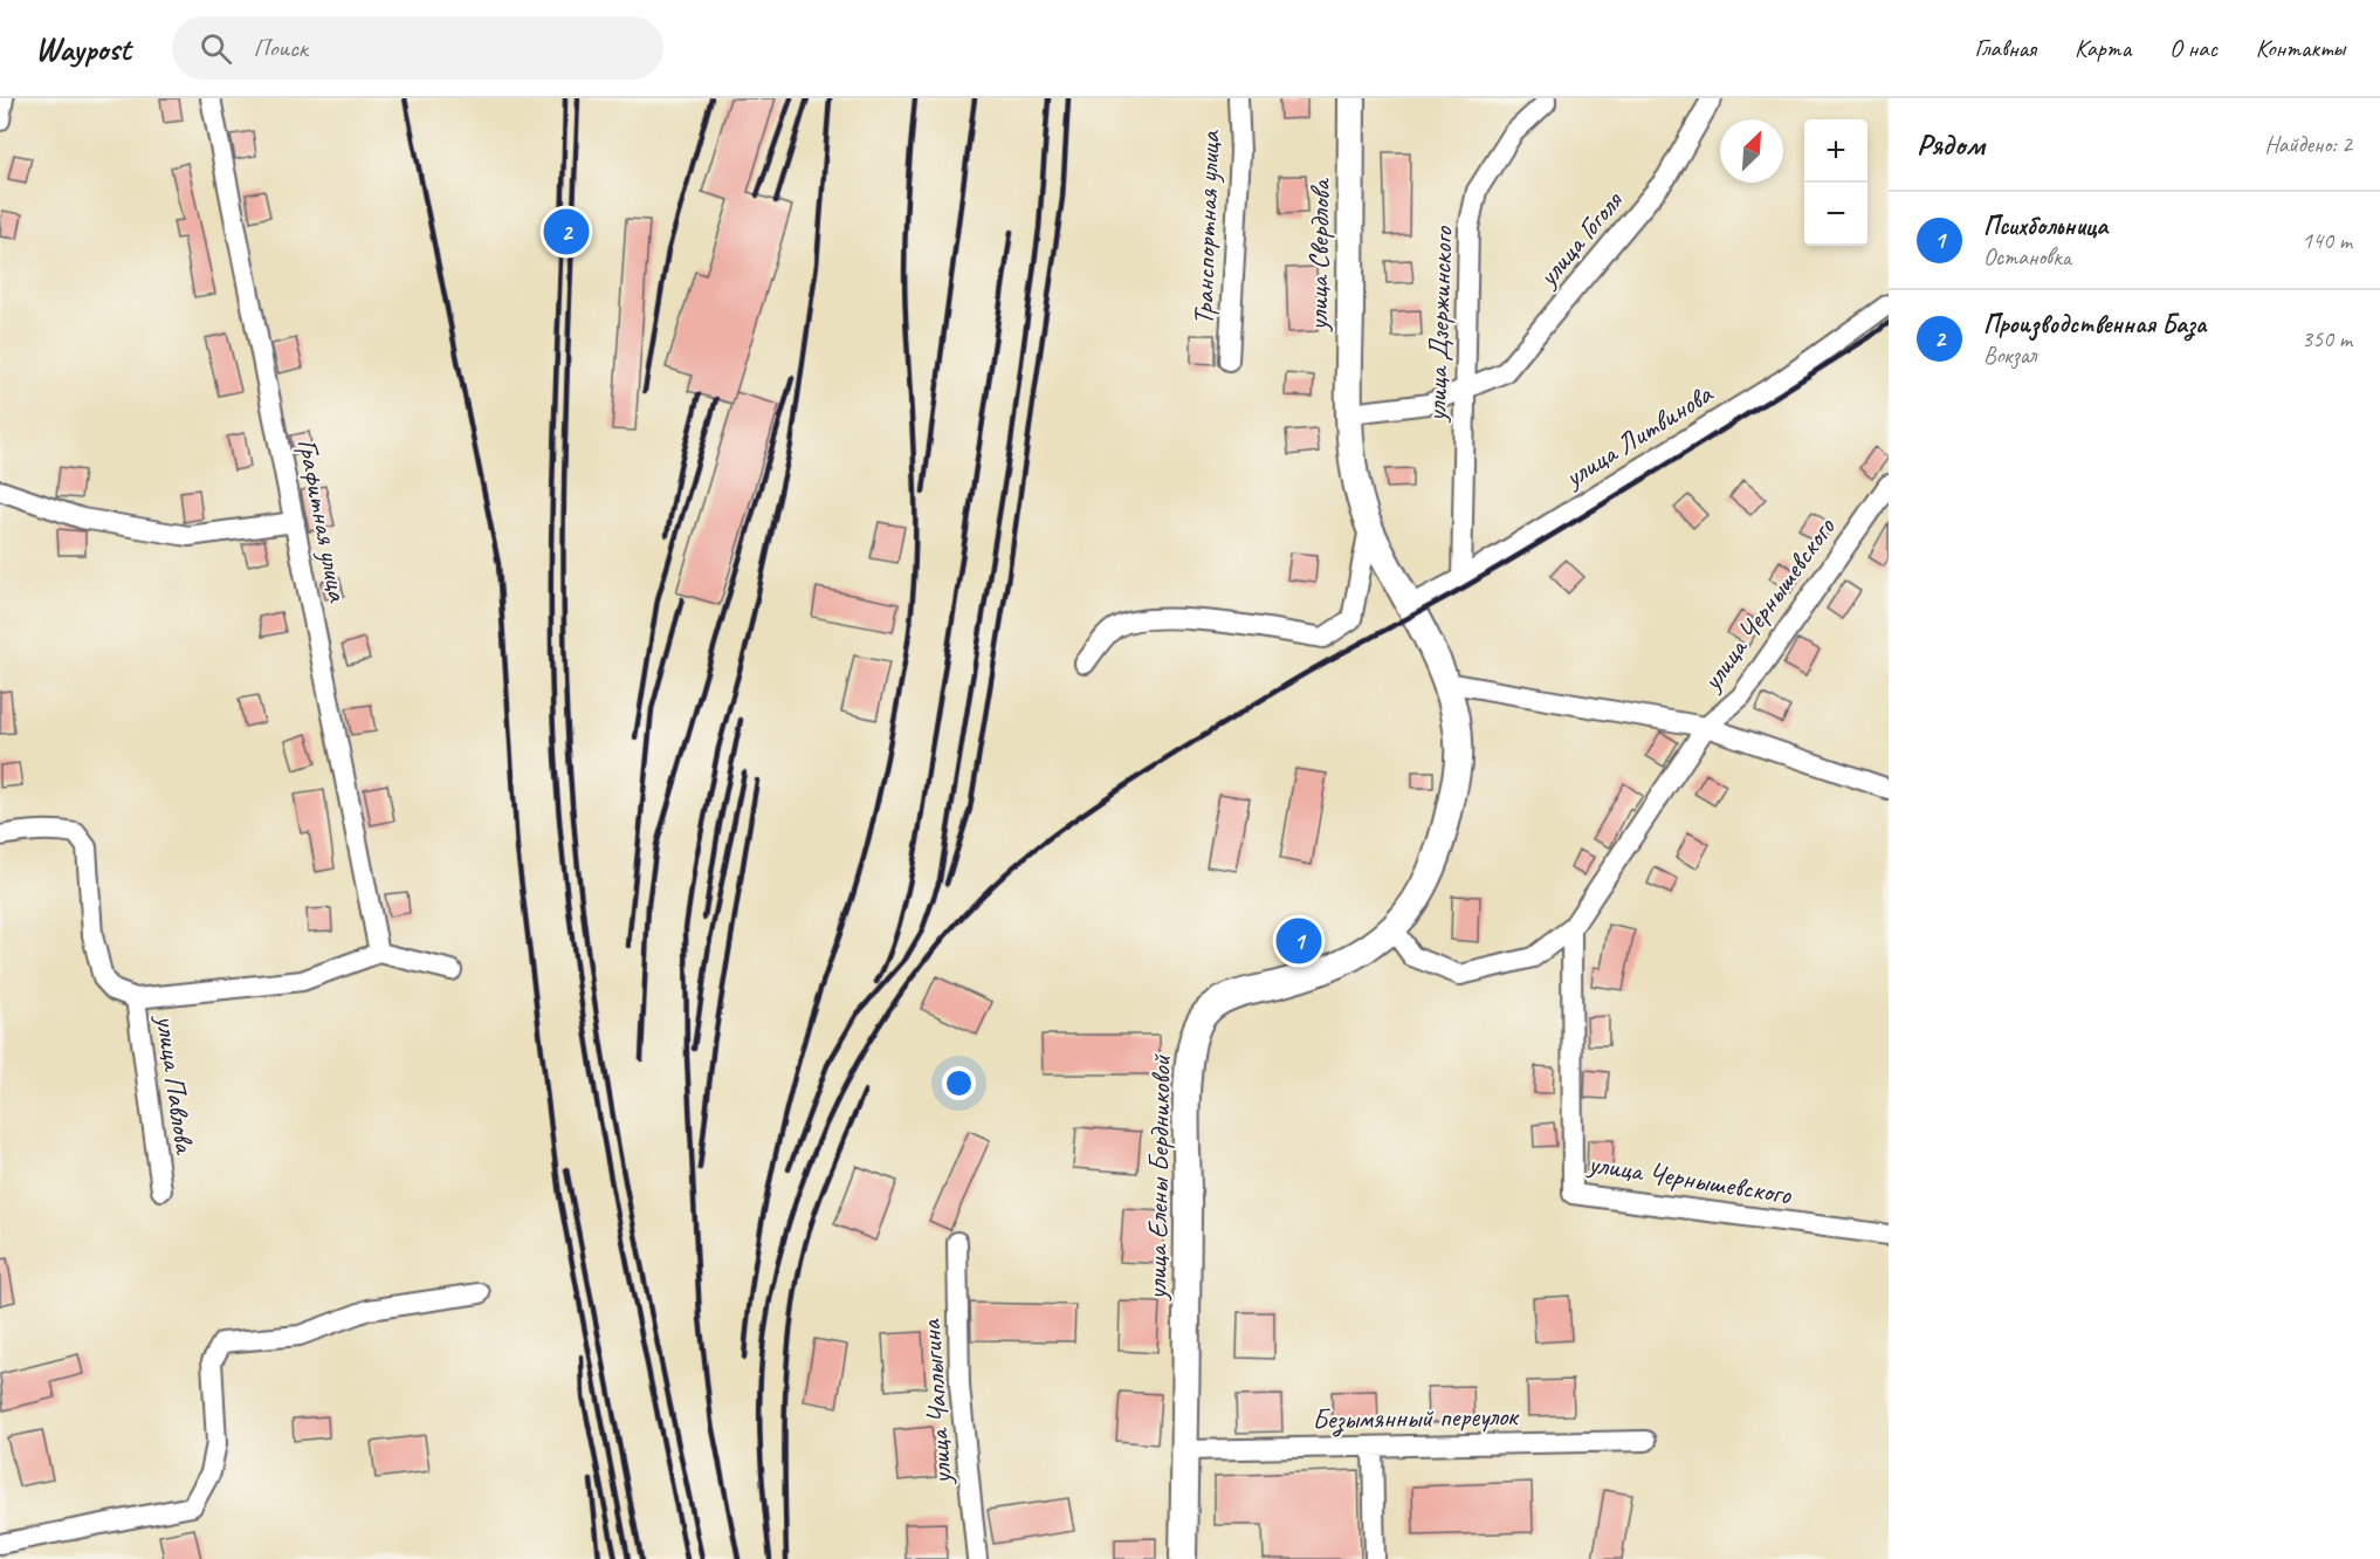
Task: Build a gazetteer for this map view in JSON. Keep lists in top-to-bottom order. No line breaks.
{"streets":{"street":["Транспортная улица","улица Гоголя","улица Свердлова","улица Дзержинского","улица Литвинова","Графитная улица","улица Чернышевского","улица Павлова","улица Елены Бердниковой","улица Чаплыгина","Безымянный переулок"]},"crossings":[["улица Гоголя","улица Свердлова"],["улица Гоголя","улица Дзержинского"],["улица Гоголя","улица Елены Бердниковой"],["улица Свердлова","улица Елены Бердниковой"],["улица Дзержинского","улица Литвинова"],["улица Литвинова","улица Елены Бердниковой"],["улица Чернышевского","улица Елены Бердниковой"],["улица Елены Бердниковой","Безымянный переулок"]],"north":"top right","page":{"header":"Waypost","search":"Поиск","nav":["Главная","Карта","О нас","Контакты"],"heading":["Рядом","Найдено: 2"],"map_buttons":["+","−"],"list":[{"mark":"1","name":"Психбольница","note":"Остановка","value":"140 m"},{"mark":"2","name":"Производственная База","note":"Вокзал","value":"350 m"}],"pins":["2","1"]}}
